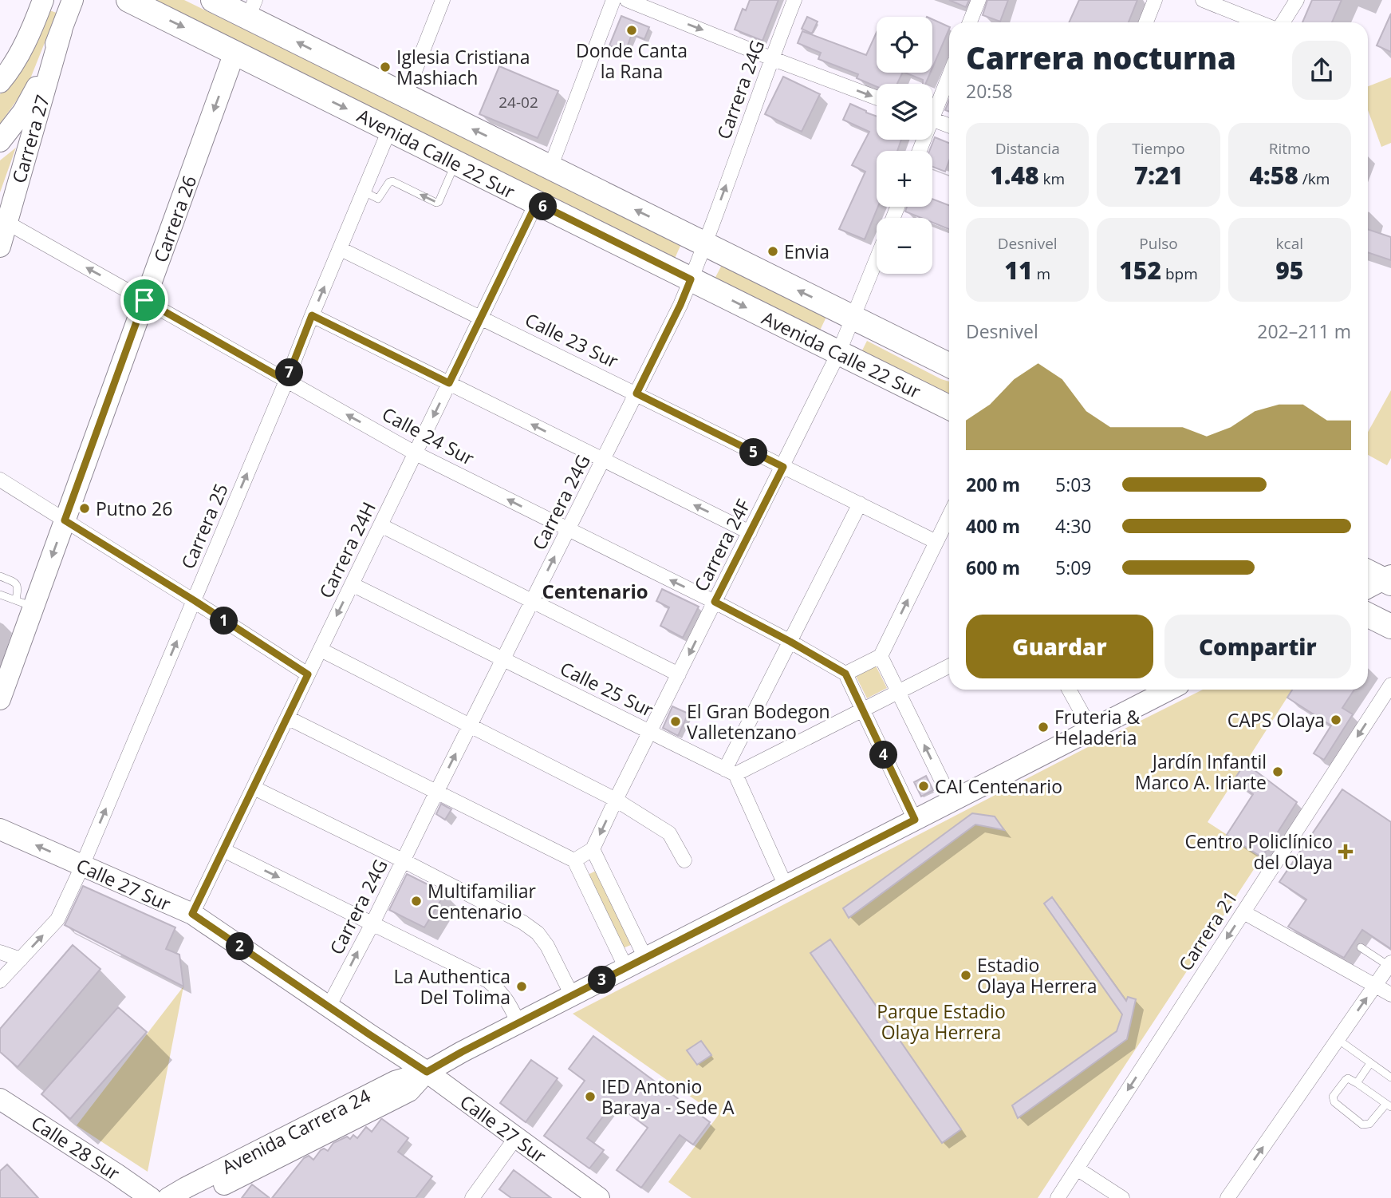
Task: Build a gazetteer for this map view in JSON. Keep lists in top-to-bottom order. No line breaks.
{"streets":{"main road":["Carrera 27","Avenida Calle 22 Sur","Carrera 26","Calle 27 Sur","Avenida Carrera 24","Calle 28 Sur"],"street":["Carrera 24G","Calle 23 Sur","Calle 24 Sur","Carrera 25","Carrera 24F","Carrera 24H","Calle 25 Sur","Carrera 21"]},"crossings":[["Carrera 24G","Avenida Calle 22 Sur"],["Carrera 24G","Calle 23 Sur"],["Carrera 24G","Calle 24 Sur"],["Carrera 24G","Calle 25 Sur"],["Carrera 24G","Calle 27 Sur"],["Carrera 27","Calle 24 Sur"],["Avenida Calle 22 Sur","Carrera 26"],["Avenida Calle 22 Sur","Carrera 25"],["Avenida Calle 22 Sur","Carrera 24F"],["Avenida Calle 22 Sur","Carrera 24H"],["Carrera 26","Calle 24 Sur"],["Calle 23 Sur","Carrera 25"],["Calle 23 Sur","Carrera 24F"],["Calle 23 Sur","Carrera 24H"],["Calle 24 Sur","Carrera 25"],["Calle 24 Sur","Carrera 24F"],["Calle 24 Sur","Carrera 24H"],["Carrera 25","Calle 27 Sur"],["Carrera 24F","Calle 25 Sur"],["Carrera 24H","Calle 25 Sur"],["Carrera 24H","Calle 27 Sur"],["Calle 27 Sur","Avenida Carrera 24"]],"one_way":["Carrera 24G","Carrera 25","Carrera 21"],"districts":["Centenario"],"parks":["Parque Estadio Olaya Herrera"],"places":{"other":["Donde Canta la Rana","Iglesia Cristiana Mashiach","Envia","Putno 26","CAPS Olaya","El Gran Bodegon Valletenzano","Fruteria & Heladeria","Jardín Infantil Marco A. Iriarte","CAI Centenario","Multifamiliar Centenario","Estadio Olaya Herrera","La Authentica Del Tolima","IED Antonio Baraya - Sede A"],"health":["Centro Policlínico del Olaya"]},"house_numbers":["24-02"],"page":{"map_buttons":["+","−"],"heading":["Carrera nocturna","20:58"],"stats":[["Distancia","1.48 km"],["Tiempo","7:21"],["Ritmo","4:58 /km"],["Desnivel","11 m"],["Pulso","152 bpm"],["kcal","95"]],"pins":["6","7","5","1","4","2","3"],"chart":["Desnivel","202–211 m"],"list":[{"name":"200 m","note":"5:03"},{"name":"400 m","note":"4:30"},{"name":"600 m","note":"5:09"}],"buttons":["Guardar","Compartir"]}}
